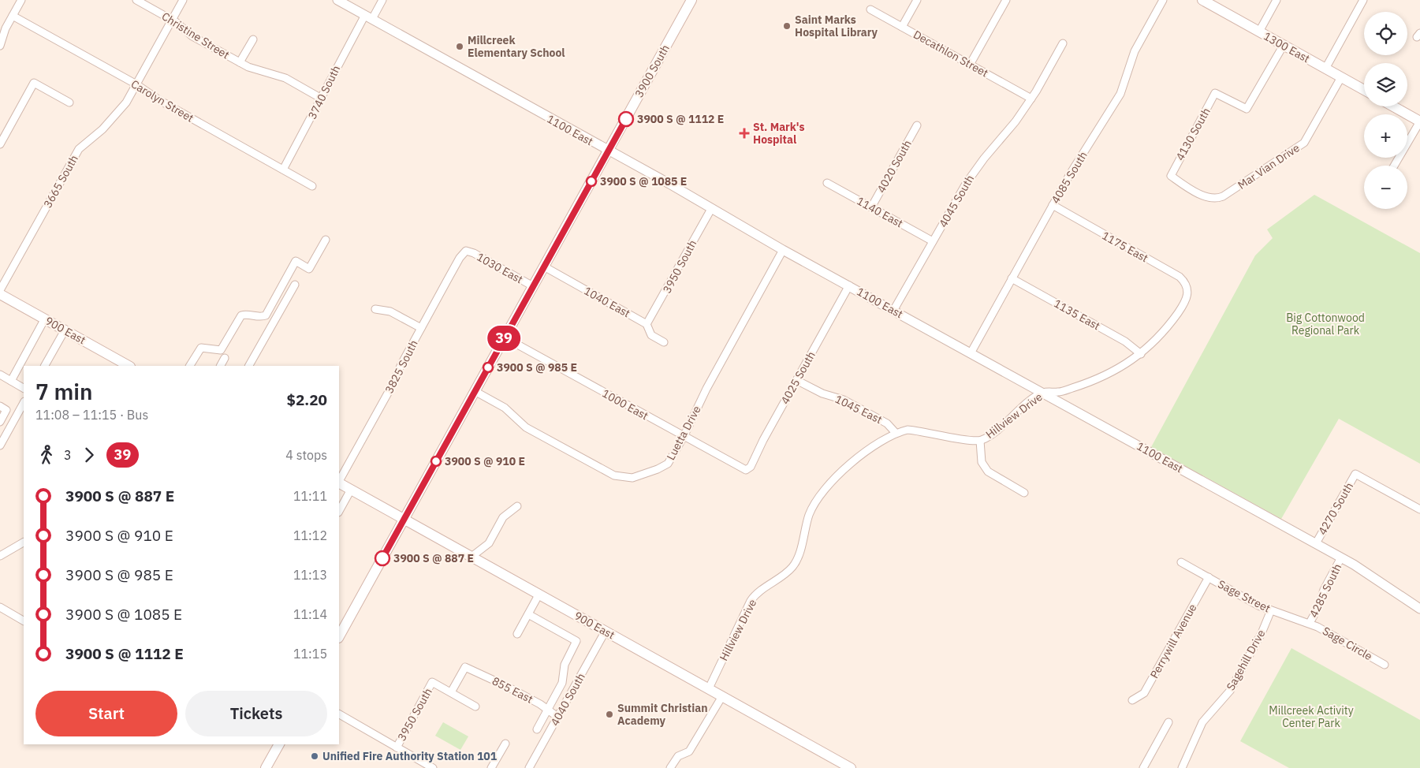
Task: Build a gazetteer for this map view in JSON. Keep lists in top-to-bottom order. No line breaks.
{"streets":{"main road":["1300 East","3900 South","900 East"],"street":["Christine Street","Decathlon Street","3740 South","Carolyn Street","1100 East","4130 South","4020 South","Mar Vian Drive","4085 South","3665 South","4045 South","1140 East","1175 East","3950 South","1030 East","1040 East","1135 East","3825 South","4025 South","1000 East","1045 East","Hillview Drive","Luetta Drive","4270 South","4285 South","Sage Street","Perrywill Avenue","Sage Circle","Sagehill Drive","855 East","4040 South"]},"crossings":[["Christine Street","3740 South"],["Christine Street","3665 South"],["1300 East","4130 South"],["1300 East","Mar Vian Drive"],["Decathlon Street","4045 South"],["3900 South","1100 East"],["3900 South","1030 East"],["3900 South","1040 East"],["3900 South","900 East"],["3900 South","1000 East"],["3900 South","Luetta Drive"],["3740 South","Carolyn Street"],["3740 South","1100 East"],["Carolyn Street","3665 South"],["1100 East","4085 South"],["1100 East","4045 South"],["1100 East","3950 South"],["1100 East","4025 South"],["1100 East","Hillview Drive"],["1100 East","Luetta Drive"],["1100 East","4270 South"],["1100 East","4285 South"],["4130 South","Mar Vian Drive"],["4020 South","1140 East"],["4085 South","1175 East"],["4085 South","1135 East"],["4045 South","1140 East"],["1175 East","Hillview Drive"],["3950 South","1040 East"],["3950 South","855 East"],["1030 East","3825 South"],["1135 East","Hillview Drive"],["900 East","Hillview Drive"],["900 East","4040 South"],["4025 South","1000 East"],["4025 South","1045 East"],["1000 East","Luetta Drive"],["1045 East","Hillview Drive"],["4285 South","Sage Street"],["4285 South","Sage Circle"],["Sage Street","Perrywill Avenue"],["Sage Street","Sage Circle"],["Sage Street","Sagehill Drive"],["855 East","4040 South"]],"parks":["Big Cottonwood Regional Park","Millcreek Activity Center Park"],"places":{"other":["Saint Marks Hospital Library","Millcreek Elementary School","3900 S @ 1112 E","3900 S @ 1085 E","3900 S @ 985 E","3900 S @ 910 E","3900 S @ 887 E","Summit Christian Academy","Unified Fire Authority Station 101"],"health":["St. Mark's Hospital"]},"lines":["bus line 39"],"page":{"on_map":"39","map_buttons":["+","−"],"heading":["7 min","11:08 – 11:15 · Bus","$2.20"],"legs":["3","39","4 stops"],"list":[{"name":"3900 S @ 887 E","value":"11:11"},{"name":"3900 S @ 910 E","value":"11:12"},{"name":"3900 S @ 985 E","value":"11:13"},{"name":"3900 S @ 1085 E","value":"11:14"},{"name":"3900 S @ 1112 E","value":"11:15"}],"buttons":["Start","Tickets"]}}
